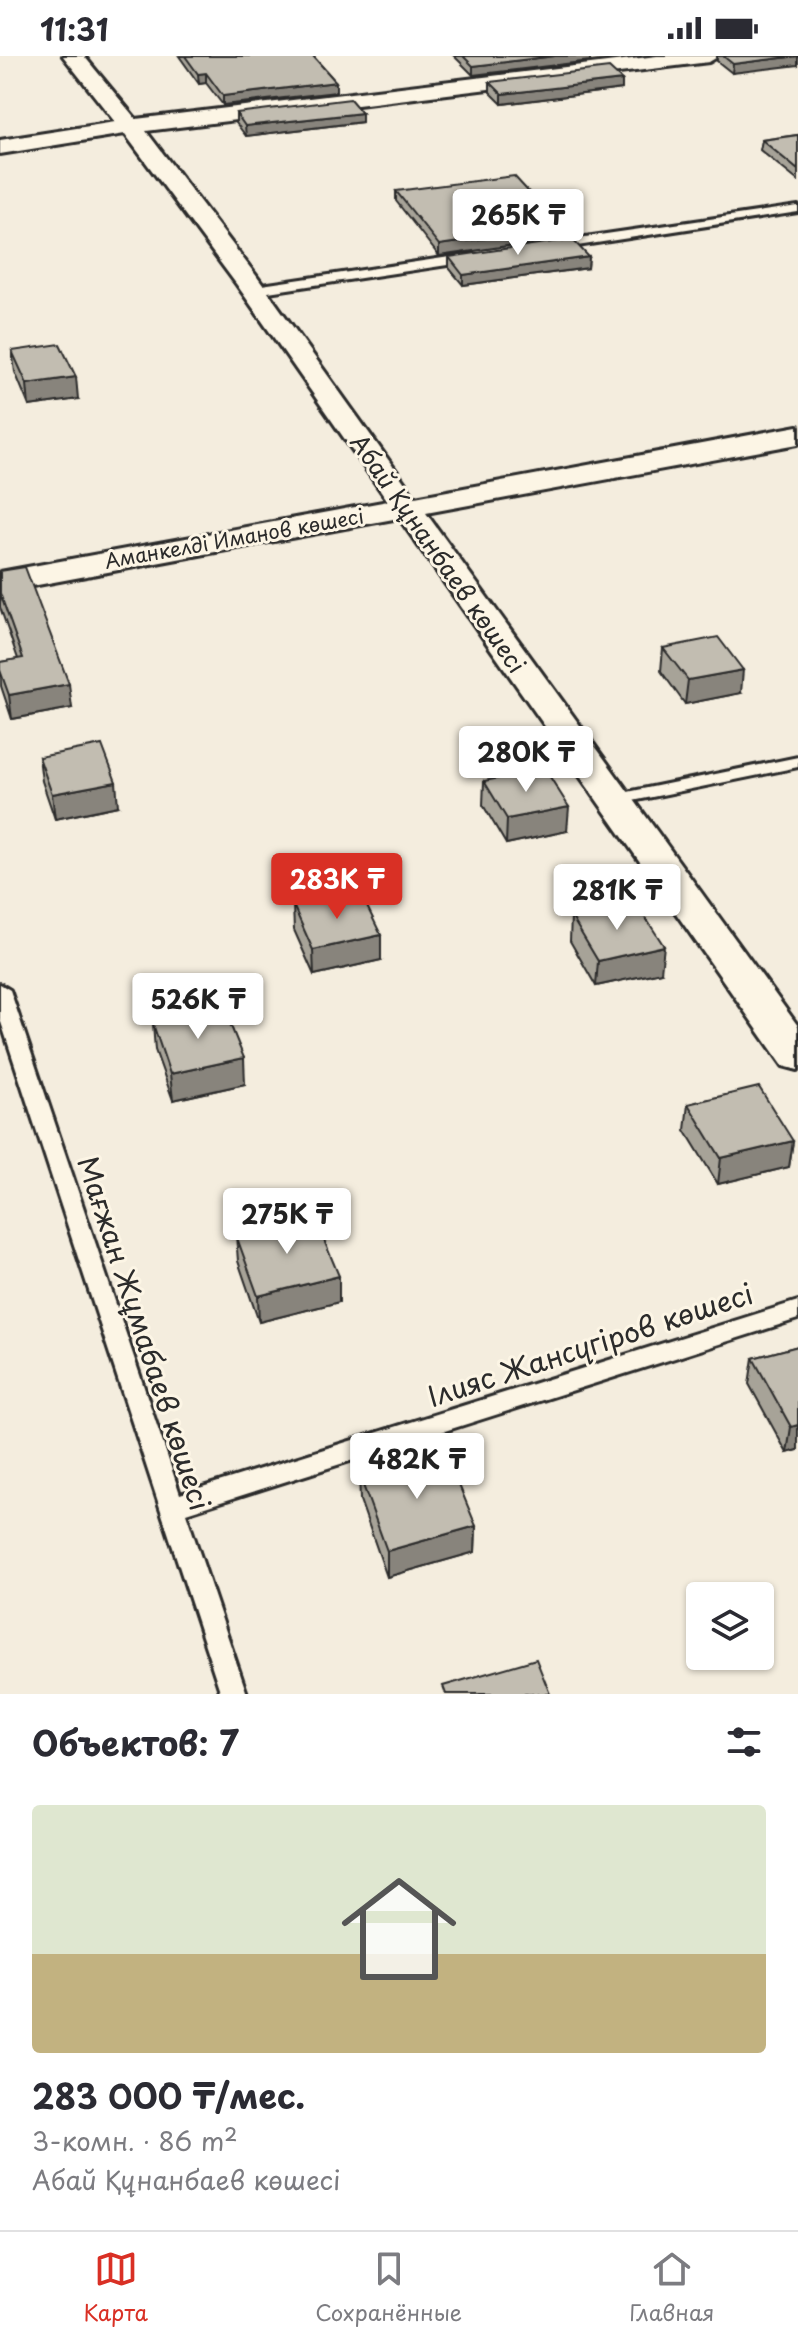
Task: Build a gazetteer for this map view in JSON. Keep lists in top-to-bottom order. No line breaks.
{"streets":{"street":["Аманкелді Иманов көшесі","Абай Құнанбаев көшесі"],"lane":["Мағжан Жұмабаев көшесі","Ілияс Жансүгіров көшесі"]},"crossings":[["Аманкелді Иманов көшесі","Абай Құнанбаев көшесі"],["Мағжан Жұмабаев көшесі","Ілияс Жансүгіров көшесі"]],"page":{"status":"11:31","price":["265K ₸","280K ₸","283K ₸","281K ₸","526K ₸","275K ₸","482K ₸"],"heading":"Объектов: 7","list":[{"name":"283 000 ₸/мес.","note":"3-комн. · 86 m² · Абай Құнанбаев көшесі"}],"tabs":["Карта","Сохранённые","Главная"]}}
